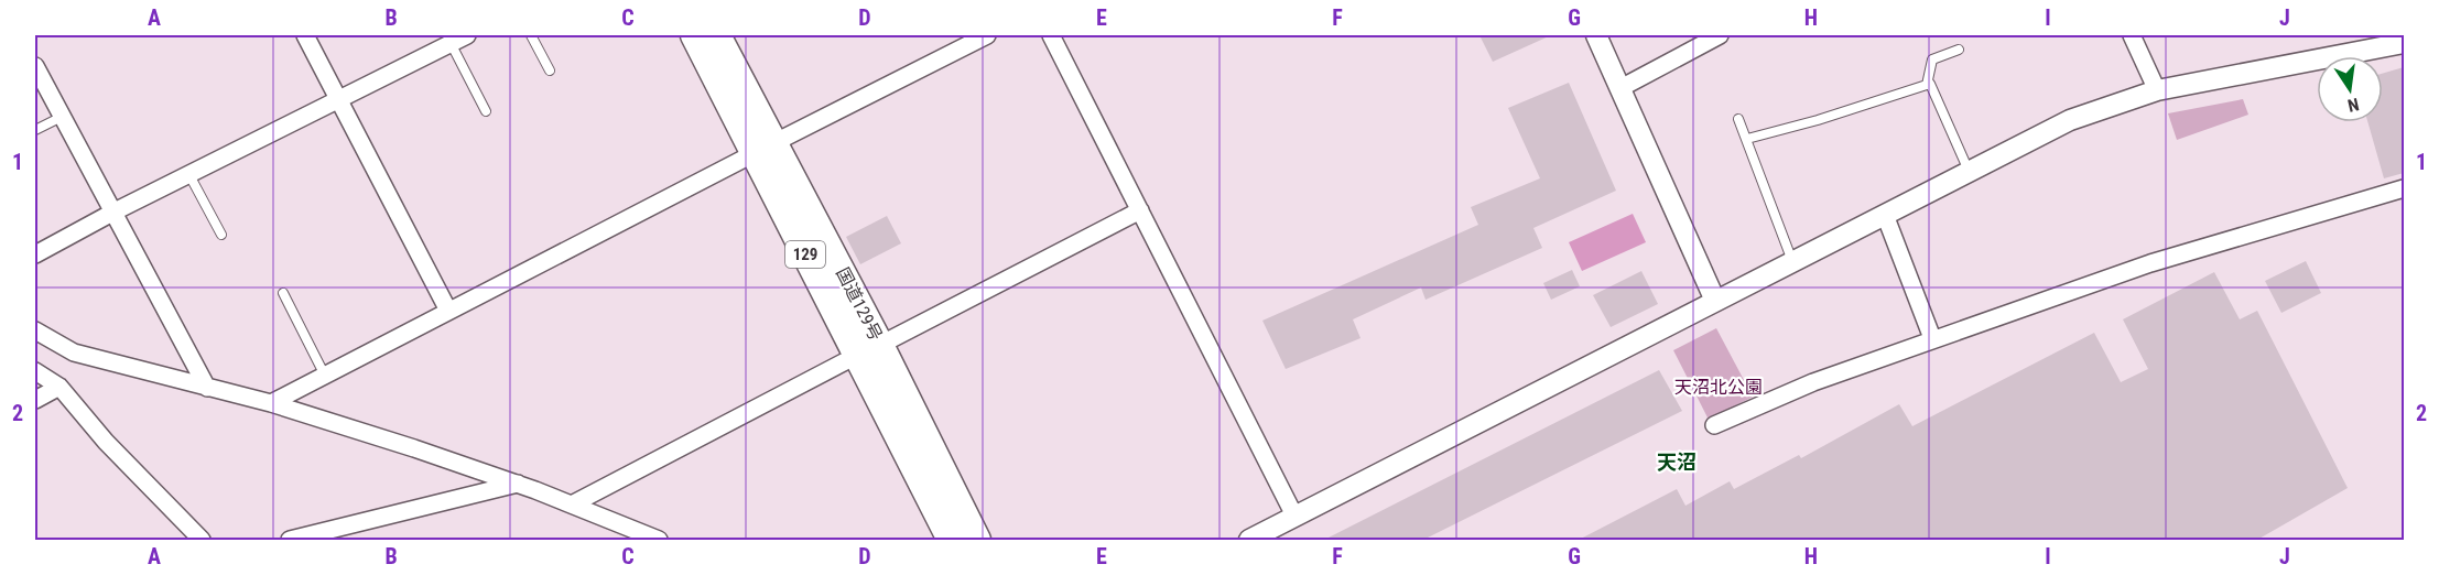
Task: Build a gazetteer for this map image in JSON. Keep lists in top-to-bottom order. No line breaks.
{"streets":{"highway":["129","国道129号"]},"districts":["天沼"],"parks":["天沼北公園"],"north":"bottom","grid":{"columns":["A","B","C","D","E","F","G","H","I","J"],"rows":["1","2"]}}
